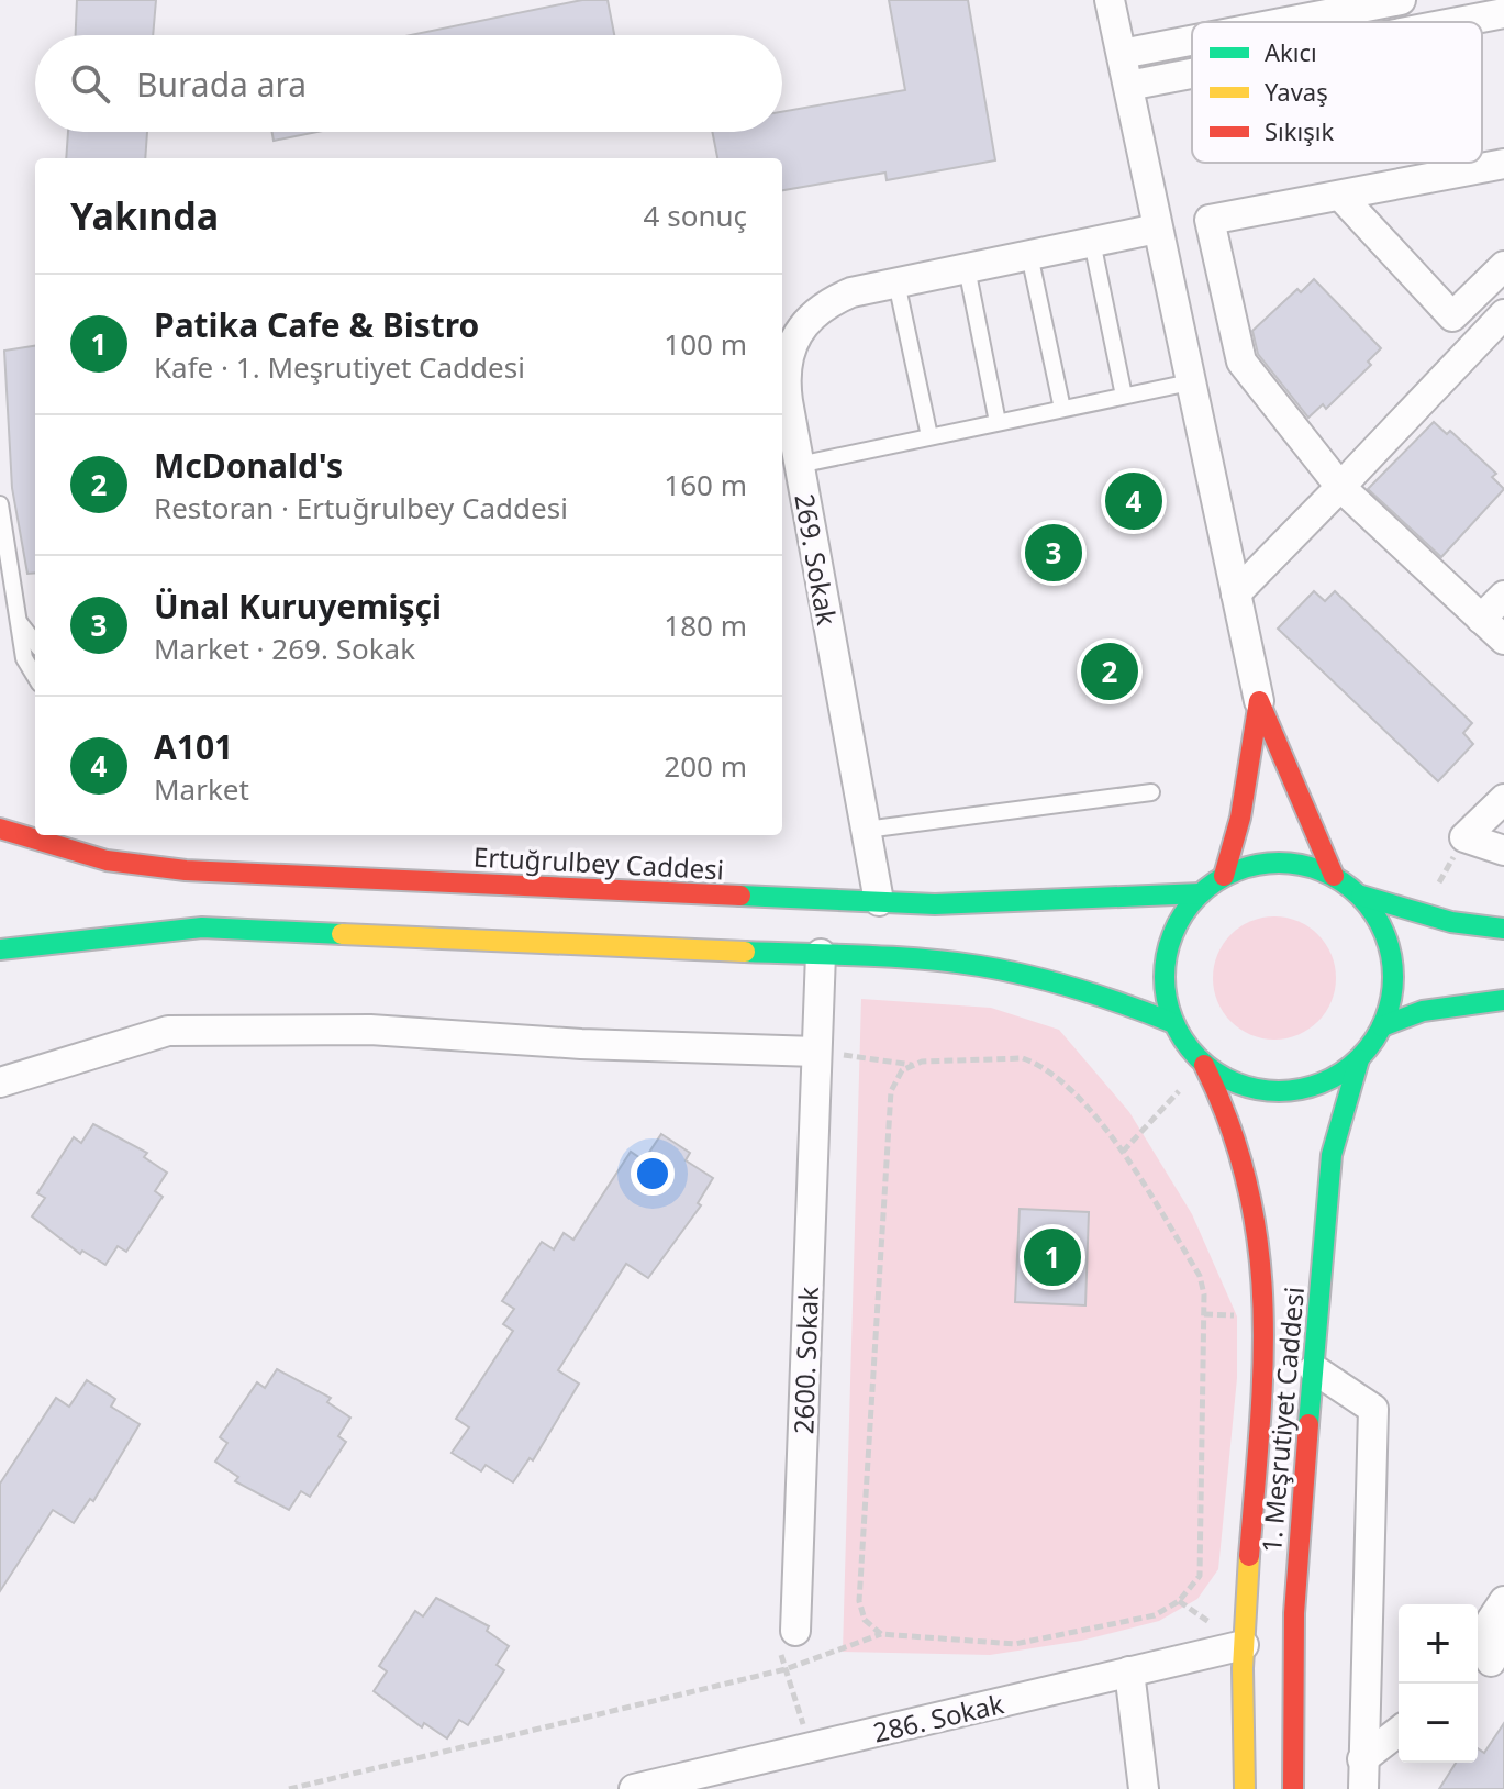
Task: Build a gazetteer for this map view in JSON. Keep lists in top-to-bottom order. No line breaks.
{"streets":{"main road":["Ertuğrulbey Caddesi","1. Meşrutiyet Caddesi"],"street":["269. Sokak","2600. Sokak","286. Sokak"]},"crossings":[["269. Sokak","Ertuğrulbey Caddesi"],["Ertuğrulbey Caddesi","1. Meşrutiyet Caddesi"],["1. Meşrutiyet Caddesi","286. Sokak"]],"legend":["Akıcı","Yavaş","Sıkışık"],"page":{"search":"Burada ara","heading":["Yakında","4 sonuç"],"list":[{"mark":"1","name":"Patika Cafe & Bistro","note":"Kafe · 1. Meşrutiyet Caddesi","value":"100 m"},{"mark":"2","name":"McDonald's","note":"Restoran · Ertuğrulbey Caddesi","value":"160 m"},{"mark":"3","name":"Ünal Kuruyemişçi","note":"Market · 269. Sokak","value":"180 m"},{"mark":"4","name":"A101","note":"Market","value":"200 m"}],"pins":["4","3","2","1"],"map_buttons":["+","−"]}}
